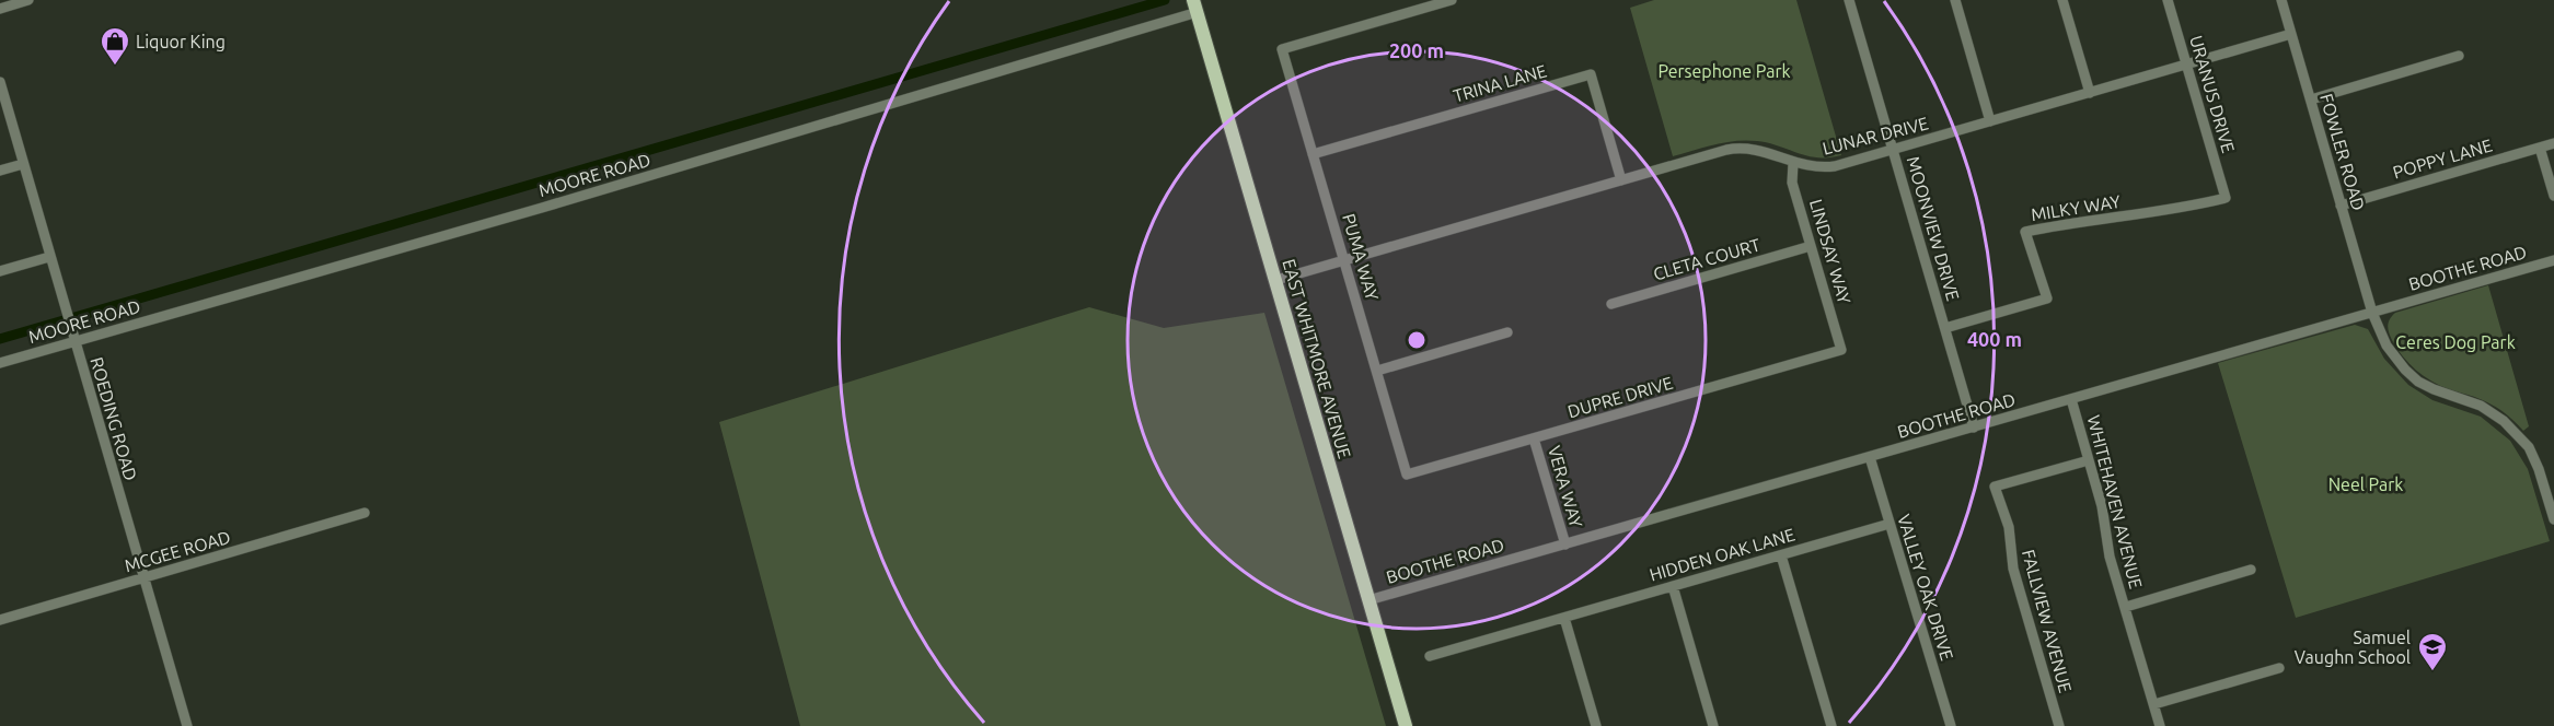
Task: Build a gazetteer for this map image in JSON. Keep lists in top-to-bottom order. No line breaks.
{"streets":{"main road":["EAST WHITMORE AVENUE"],"street":["TRINA LANE","URANUS DRIVE","LUNAR DRIVE","FOWLER ROAD","POPPY LANE","MOORE ROAD","MILKY WAY","MOONVIEW DRIVE","LINDSAY WAY","PUMA WAY","CLETA COURT","BOOTHE ROAD","DUPRE DRIVE","ROEDING ROAD","VERA WAY","WHITEHAVEN AVENUE","MCGEE ROAD","HIDDEN OAK LANE","VALLEY OAK DRIVE","FALLVIEW AVENUE"]},"crossings":[["TRINA LANE","LUNAR DRIVE"],["TRINA LANE","PUMA WAY"],["URANUS DRIVE","LUNAR DRIVE"],["URANUS DRIVE","MILKY WAY"],["LUNAR DRIVE","FOWLER ROAD"],["LUNAR DRIVE","MOONVIEW DRIVE"],["LUNAR DRIVE","LINDSAY WAY"],["LUNAR DRIVE","PUMA WAY"],["LUNAR DRIVE","EAST WHITMORE AVENUE"],["FOWLER ROAD","POPPY LANE"],["FOWLER ROAD","BOOTHE ROAD"],["MOORE ROAD","EAST WHITMORE AVENUE"],["MOORE ROAD","ROEDING ROAD"],["MILKY WAY","MOONVIEW DRIVE"],["MOONVIEW DRIVE","BOOTHE ROAD"],["LINDSAY WAY","CLETA COURT"],["LINDSAY WAY","DUPRE DRIVE"],["PUMA WAY","DUPRE DRIVE"],["BOOTHE ROAD","EAST WHITMORE AVENUE"],["BOOTHE ROAD","VERA WAY"],["BOOTHE ROAD","WHITEHAVEN AVENUE"],["BOOTHE ROAD","VALLEY OAK DRIVE"],["DUPRE DRIVE","VERA WAY"],["ROEDING ROAD","MCGEE ROAD"],["WHITEHAVEN AVENUE","FALLVIEW AVENUE"],["HIDDEN OAK LANE","VALLEY OAK DRIVE"]],"parks":["Persephone Park","Ceres Dog Park","Neel Park"],"places":{"shop":["Liquor King"],"school or university":["Samuel Vaughn School"]},"rings":["200 m","400 m"]}
